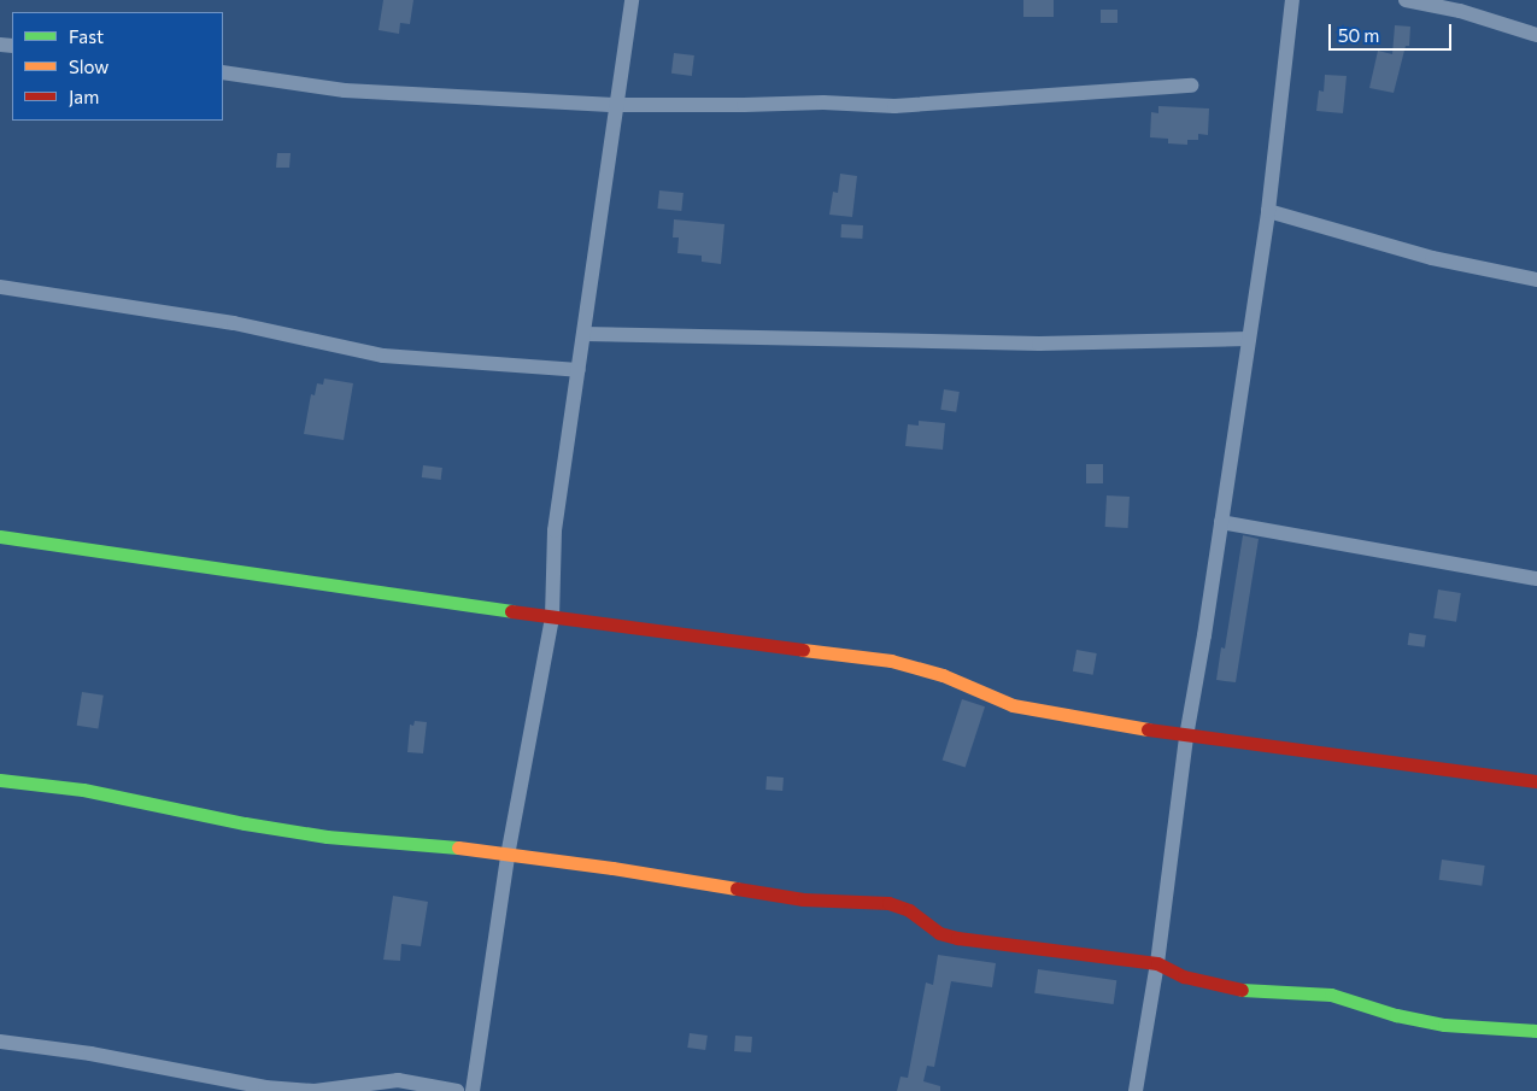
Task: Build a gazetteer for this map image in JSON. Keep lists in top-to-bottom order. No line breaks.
{"legend":["Fast","Slow","Jam"],"scale_bar":"50 m"}
